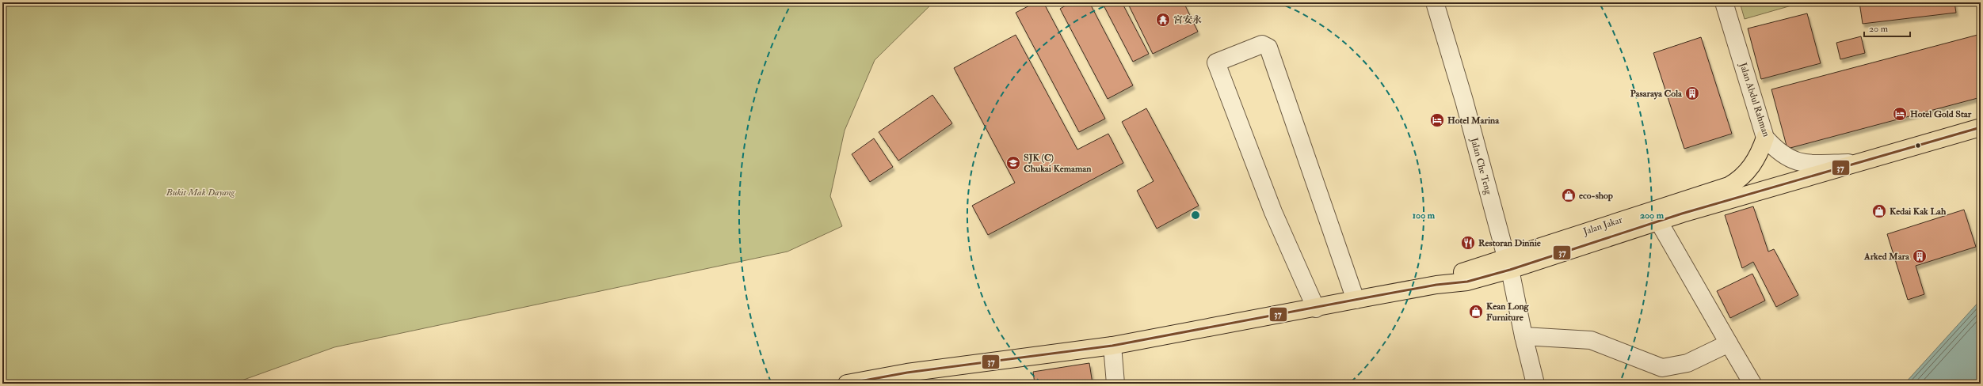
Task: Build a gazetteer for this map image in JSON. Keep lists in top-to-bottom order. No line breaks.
{"streets":{"main road":["Jalan Jakar"],"street":["Jalan Abdul Rahman","Jalan Che Teng"]},"crossings":[["Jalan Abdul Rahman","Jalan Jakar"],["Jalan Che Teng","Jalan Jakar"]],"parks":["Bukit Mak Dayang"],"places":{"temple":["宮安永"],"building":["Pasaraya Cola","Arked Mara"],"hotel":["Hotel Gold Star","Hotel Marina"],"school or university":["SJK (C) Chukai Kemaman"],"shop":["eco-shop","Kedai Kak Lah","Kean Long Furniture"],"restaurant":["Restoran Dinnie"]},"lines":["transit line 37"],"scale_bar":"20 m","rings":["100 m","200 m"]}
